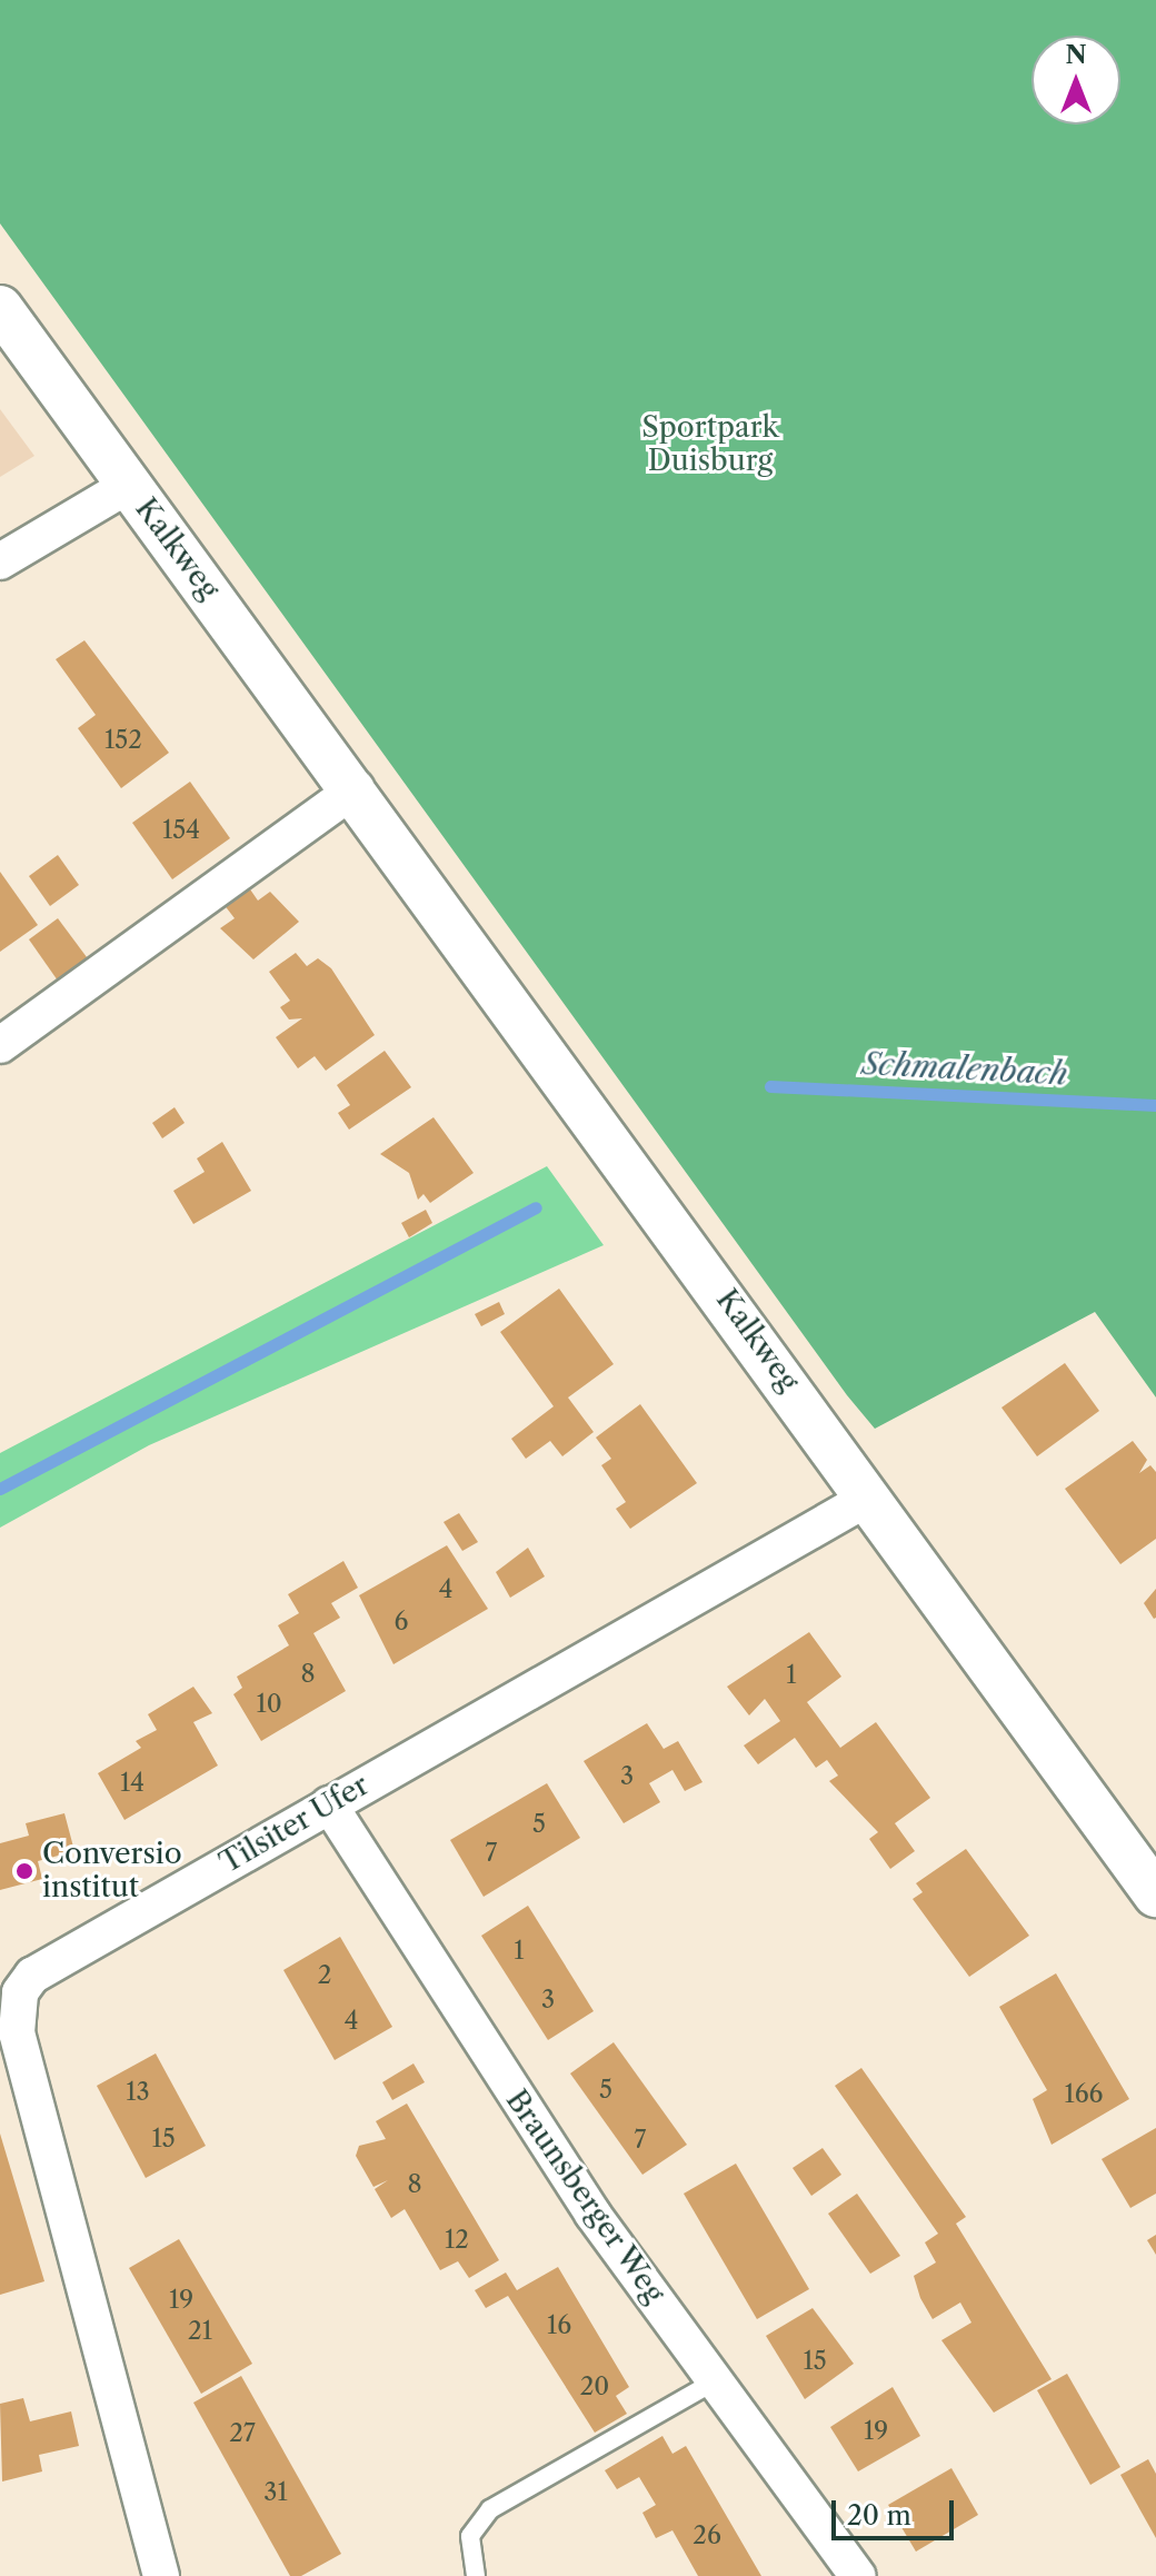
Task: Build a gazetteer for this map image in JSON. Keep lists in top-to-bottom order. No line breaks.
{"streets":{"street":["Kalkweg","Tilsiter Ufer","Braunsberger Weg"]},"crossings":[["Kalkweg","Tilsiter Ufer"],["Tilsiter Ufer","Braunsberger Weg"]],"water":["Schmalenbach"],"parks":["Sportpark Duisburg"],"places":["Conversio institut"],"house_numbers":["152","154","4","6","8","1","10","3","14","5","7","1","2","3","4","5","13","166","15","7","8","12","19","16","21","15","20","19","27","31","26"],"scale_bar":"20 m","north":"top"}
